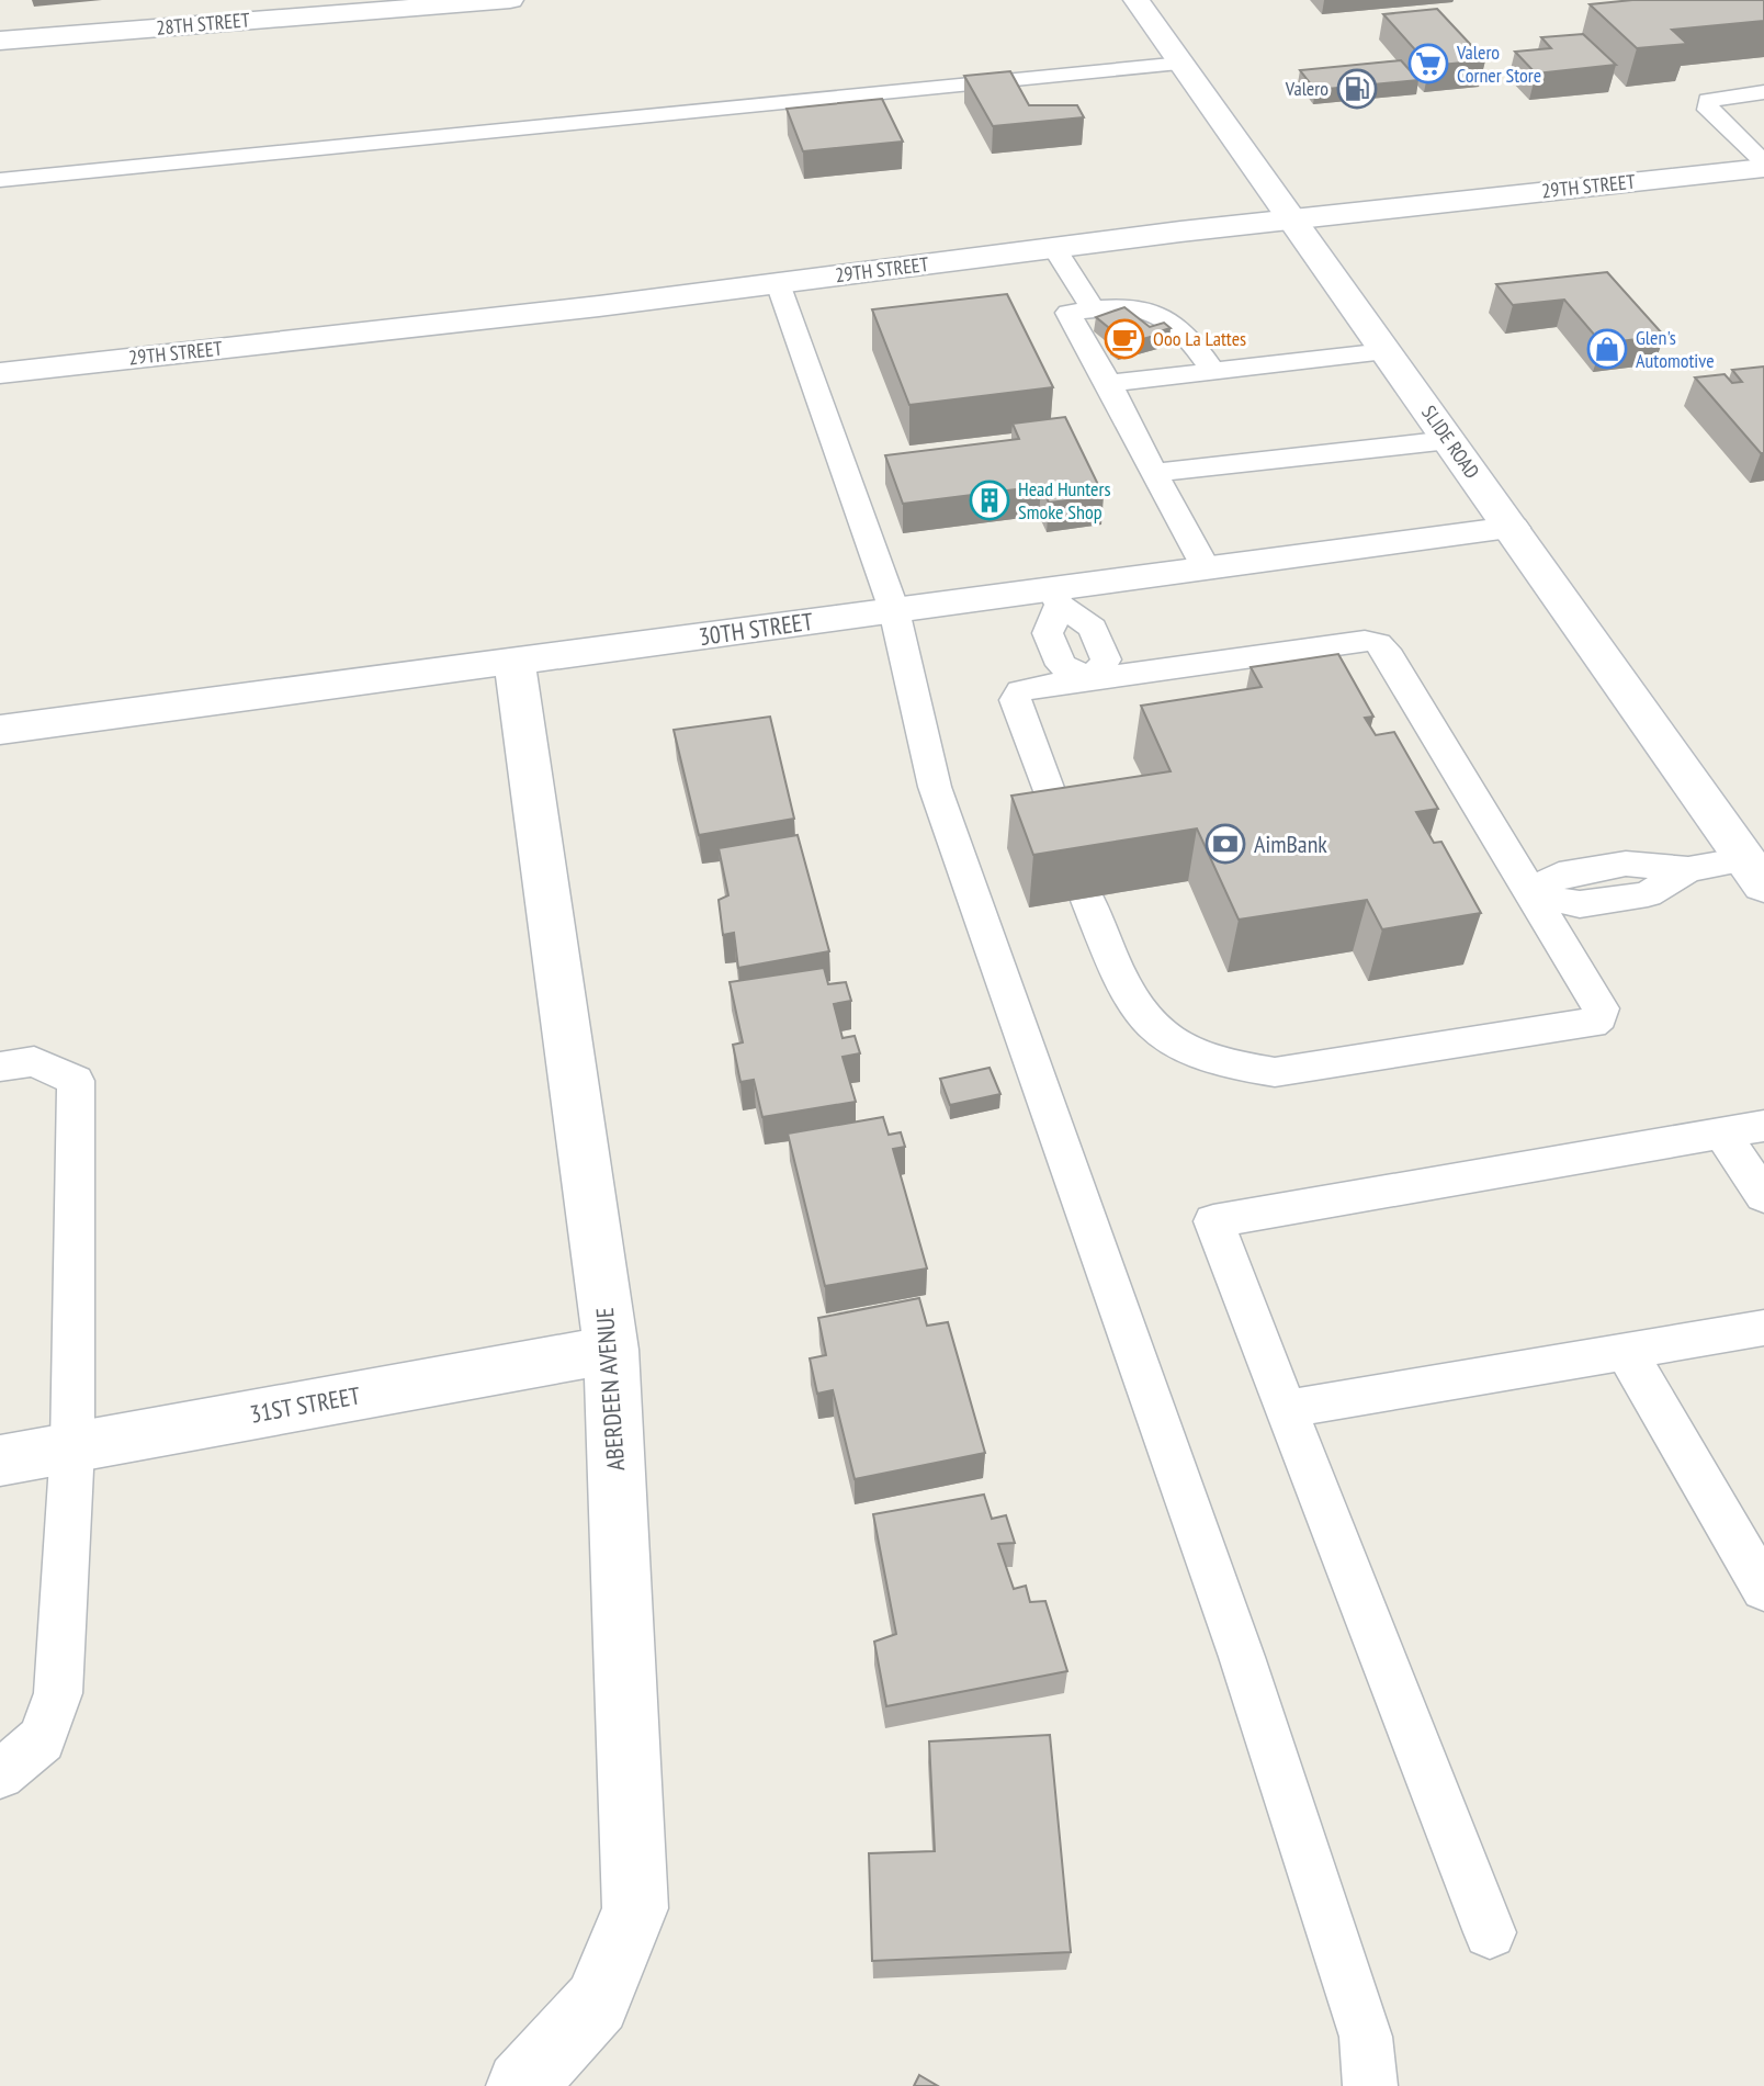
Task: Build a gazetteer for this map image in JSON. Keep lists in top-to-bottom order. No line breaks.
{"streets":{"street":["28TH STREET","29TH STREET","SLIDE ROAD","30TH STREET","ABERDEEN AVENUE","31ST STREET"]},"crossings":[["29TH STREET","SLIDE ROAD"],["SLIDE ROAD","30TH STREET"],["30TH STREET","ABERDEEN AVENUE"],["ABERDEEN AVENUE","31ST STREET"]],"places":{"supermarket":["Valero Corner Store"],"fuel station":["Valero"],"cafe":["Ooo La Lattes"],"shop":["Glen's Automotive"],"building":["Head Hunters Smoke Shop"],"bank":["AimBank"]}}
